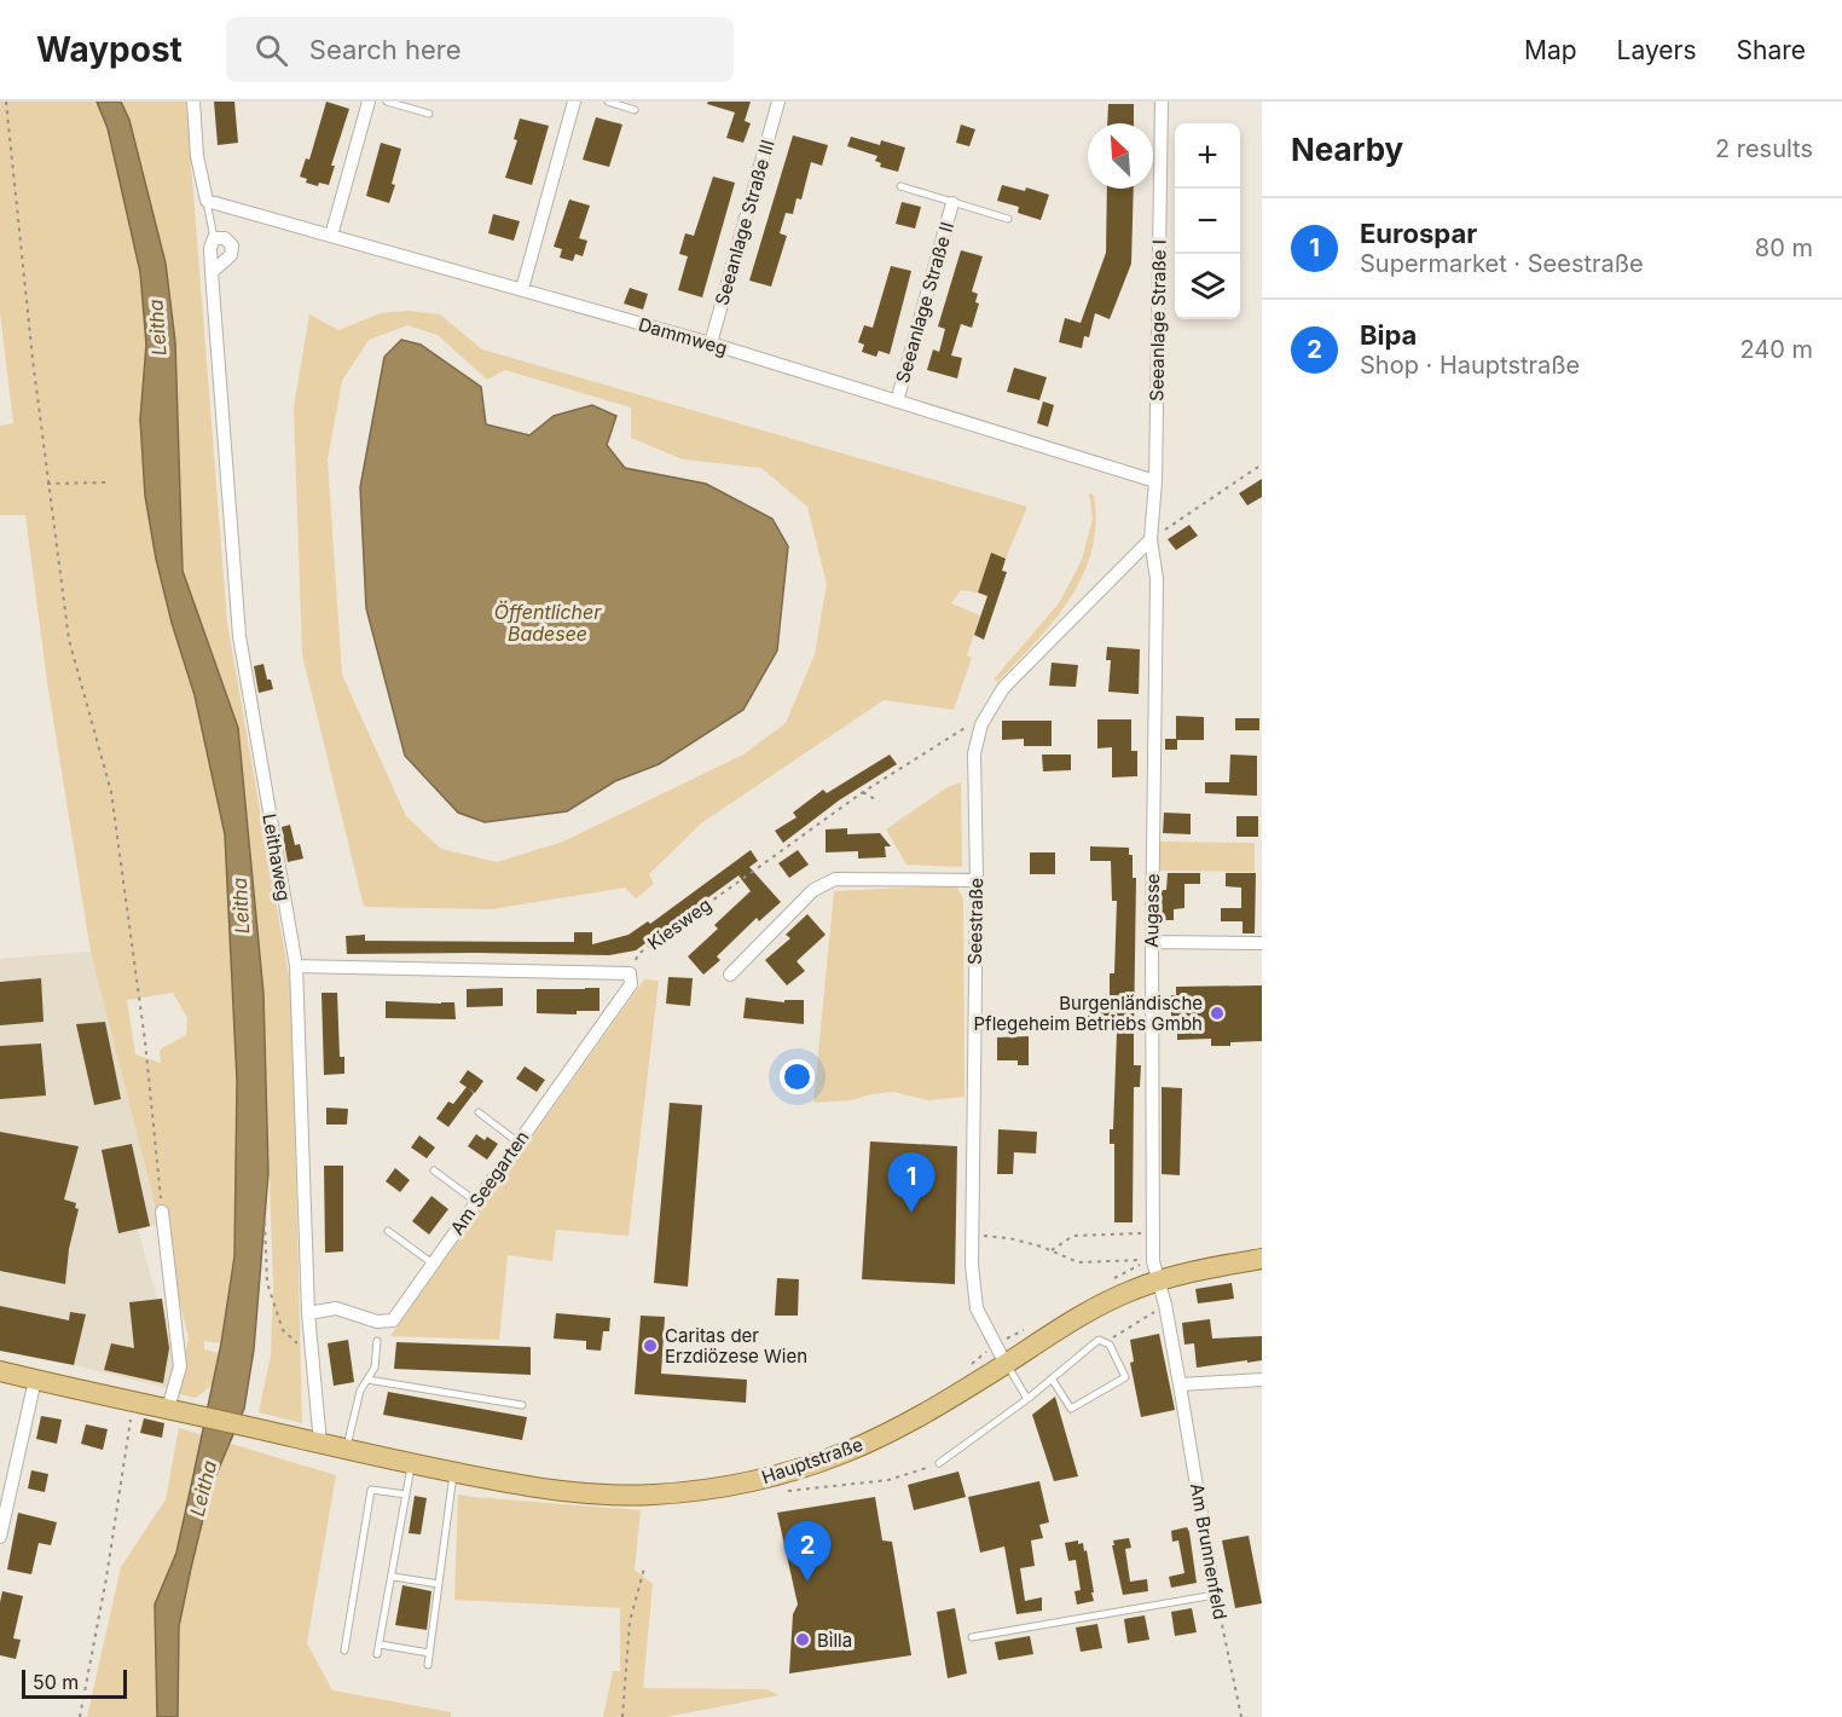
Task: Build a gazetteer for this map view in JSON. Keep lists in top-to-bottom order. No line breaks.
{"streets":{"main road":["Hauptstraße"],"street":["Seeanlage Straße III","Seeanlage Straße II","Seeanlage Straße I","Dammweg","Leithaweg","Augasse","Seestraße","Am Seegarten","Am Brunnenfeld"],"path":["Kiesweg"]},"crossings":[["Seeanlage Straße III","Dammweg"],["Seeanlage Straße II","Dammweg"],["Seeanlage Straße I","Dammweg"],["Seeanlage Straße I","Augasse"],["Seeanlage Straße I","Seestraße"],["Leithaweg","Am Seegarten"],["Leithaweg","Hauptstraße"],["Augasse","Seestraße"],["Augasse","Hauptstraße"],["Augasse","Am Brunnenfeld"],["Seestraße","Kiesweg"],["Seestraße","Hauptstraße"],["Kiesweg","Am Seegarten"]],"water":["Leitha","Öffentlicher Badesee"],"places":["Burgenländische Pflegeheim Betriebs Gmbh","Caritas der Erzdiözese Wien","Billa"],"scale_bar":"50 m","north":"top left","page":{"header":"Waypost","search":"Search here","nav":["Map","Layers","Share"],"heading":["Nearby","2 results"],"map_buttons":["+","−"],"list":[{"mark":"1","name":"Eurospar","note":"Supermarket · Seestraße","value":"80 m"},{"mark":"2","name":"Bipa","note":"Shop · Hauptstraße","value":"240 m"}],"pins":["1","2"],"scale":"50 m"}}
